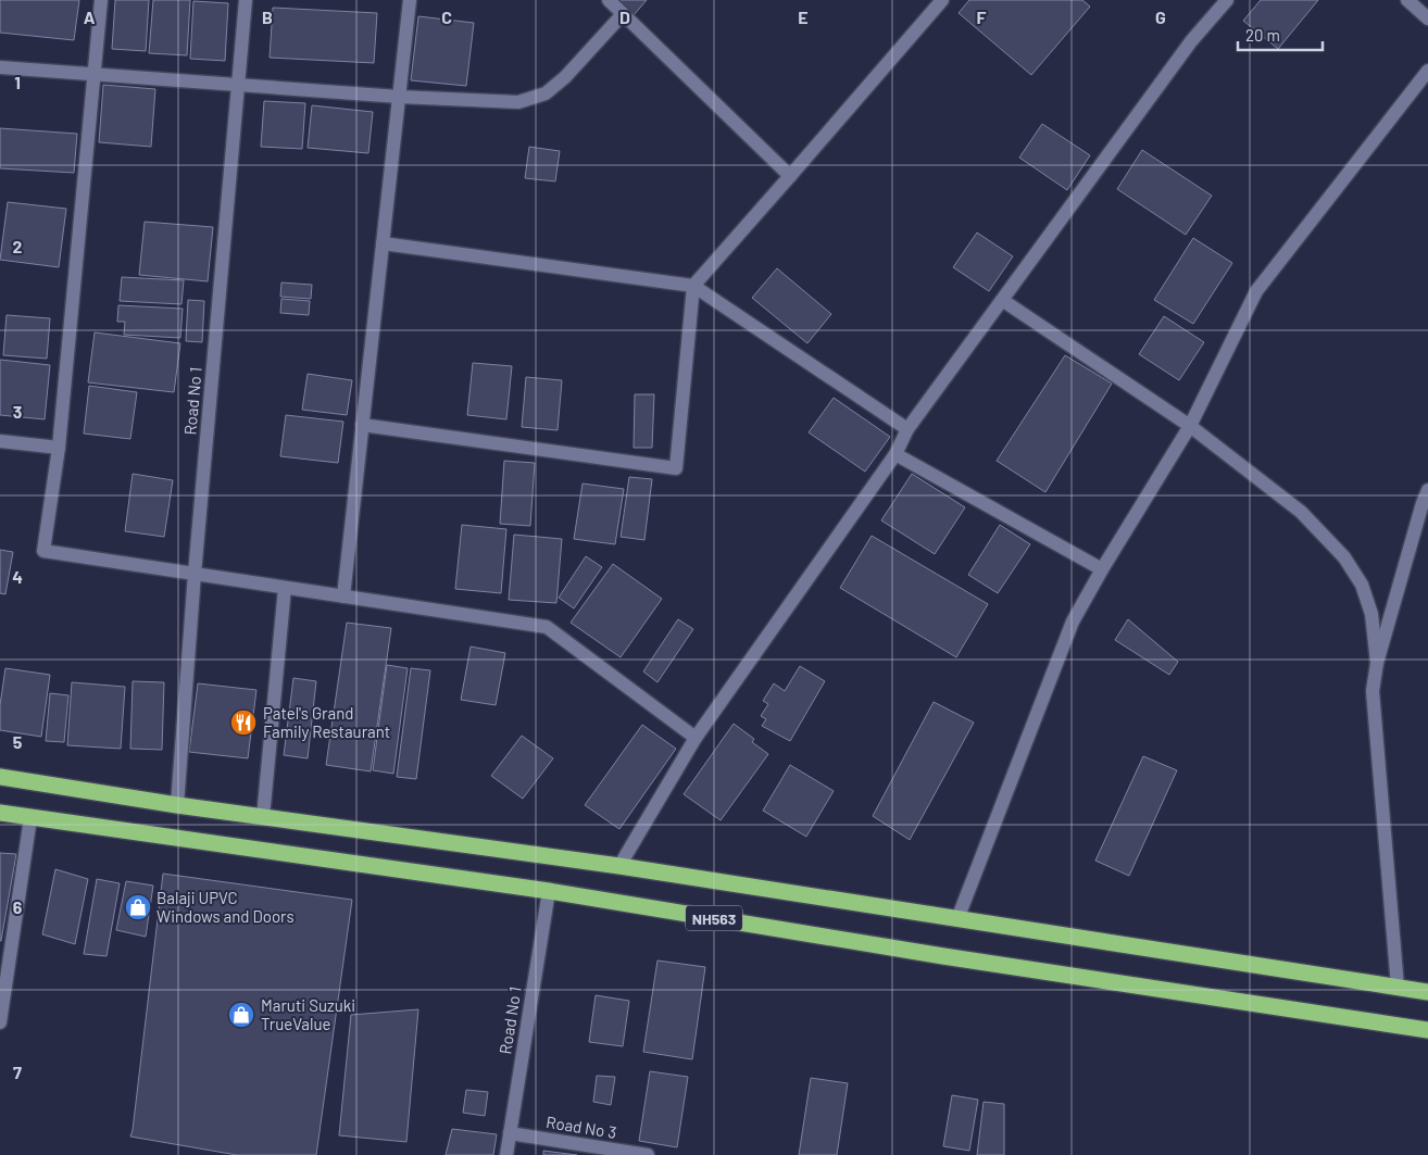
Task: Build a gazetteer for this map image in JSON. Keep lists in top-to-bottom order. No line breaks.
{"streets":{"highway":["NH563"],"street":["Road No 1","Road No 3"]},"crossings":[["Road No 1","NH563"],["Road No 1","Road No 3"]],"places":{"restaurant":["Patel's Grand Family Restaurant"],"shop":["Balaji UPVC Windows and Doors","Maruti Suzuki TrueValue"]},"scale_bar":"20 m","grid":{"columns":["A","B","C","D","E","F","G"],"rows":["1","2","3","4","5","6","7"]}}
